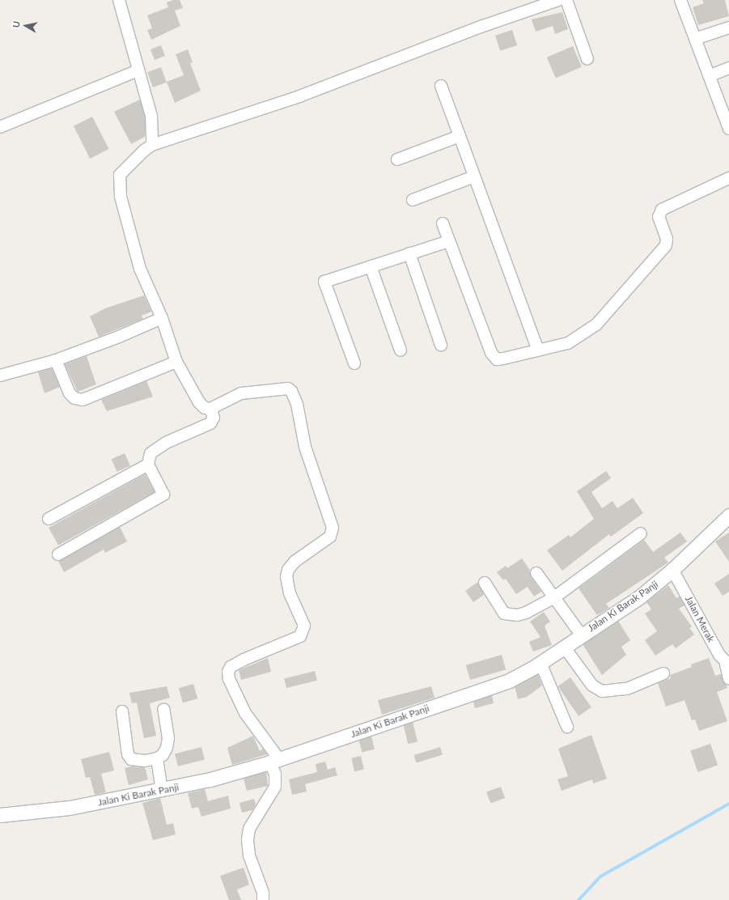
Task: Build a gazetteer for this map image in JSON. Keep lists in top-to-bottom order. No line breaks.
{"streets":{"street":["Jalan Ki Barak Panji","Jalan Merak"]},"crossings":[["Jalan Ki Barak Panji","Jalan Merak"]],"north":"left"}
